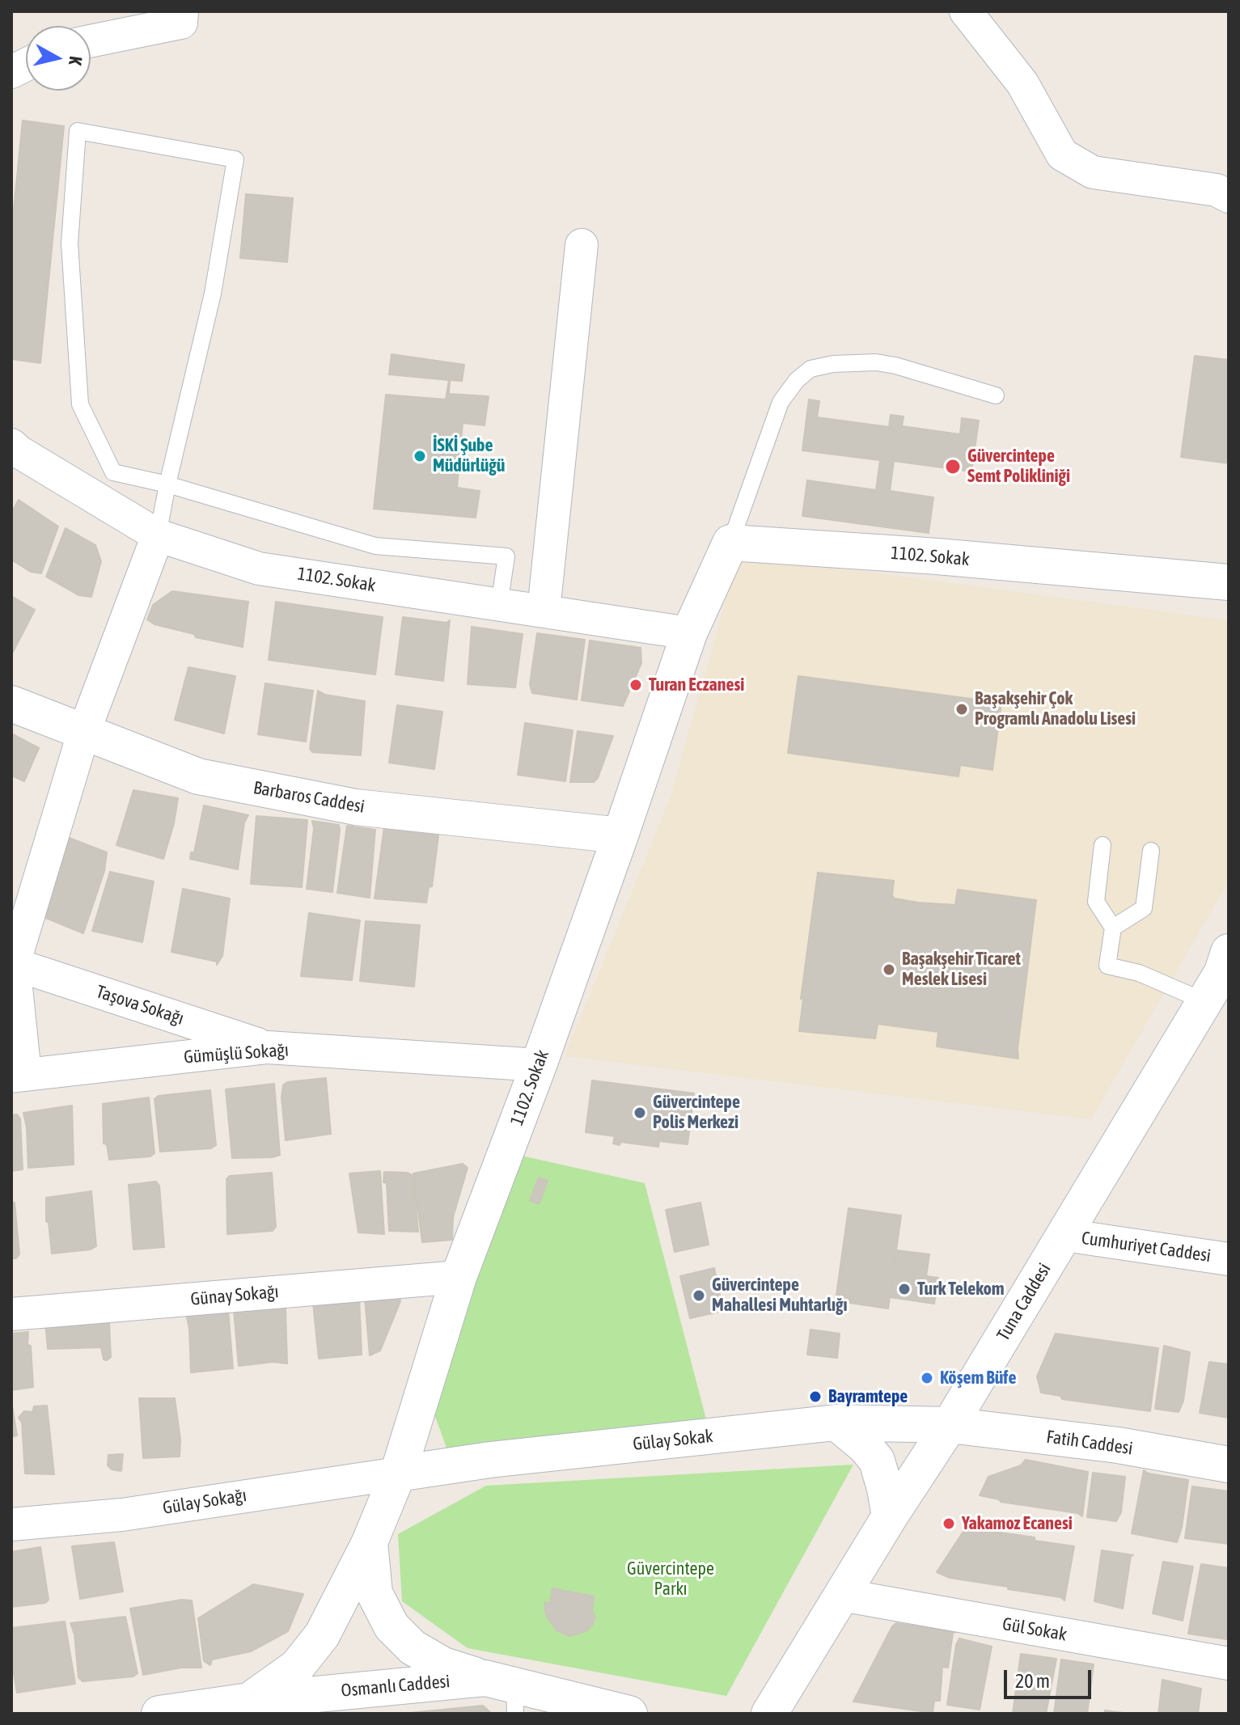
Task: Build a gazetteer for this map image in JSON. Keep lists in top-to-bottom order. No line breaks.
{"streets":{"street":["1102. Sokak","Barbaros Caddesi","Taşova Sokağı","Gümüşlü Sokağı","Cumhuriyet Caddesi","Günay Sokağı","Tuna Caddesi","Gülay Sokak","Fatih Caddesi","Gülay Sokağı","Gül Sokak","Osmanlı Caddesi"]},"crossings":[["1102. Sokak","Barbaros Caddesi"],["1102. Sokak","Gümüşlü Sokağı"],["1102. Sokak","Günay Sokağı"],["1102. Sokak","Gülay Sokak"],["1102. Sokak","Gülay Sokağı"],["1102. Sokak","Osmanlı Caddesi"],["Taşova Sokağı","Gümüşlü Sokağı"],["Cumhuriyet Caddesi","Tuna Caddesi"],["Tuna Caddesi","Gülay Sokak"],["Tuna Caddesi","Fatih Caddesi"],["Tuna Caddesi","Gül Sokak"],["Gülay Sokak","Fatih Caddesi"],["Gülay Sokak","Gülay Sokağı"]],"parks":["Güvercintepe Parkı"],"places":["İSKİ Şube Müdürlüğü","Güvercintepe Semt Polikliniği","Turan Eczanesi","Başakşehir Çok Programlı Anadolu Lisesi","Başakşehir Ticaret Meslek Lisesi","Güvercintepe Polis Merkezi","Turk Telekom","Güvercintepe Mahallesi Muhtarlığı","Köşem Büfe","Bayramtepe","Yakamoz Ecanesi"],"scale_bar":"20 m","north":"right"}
